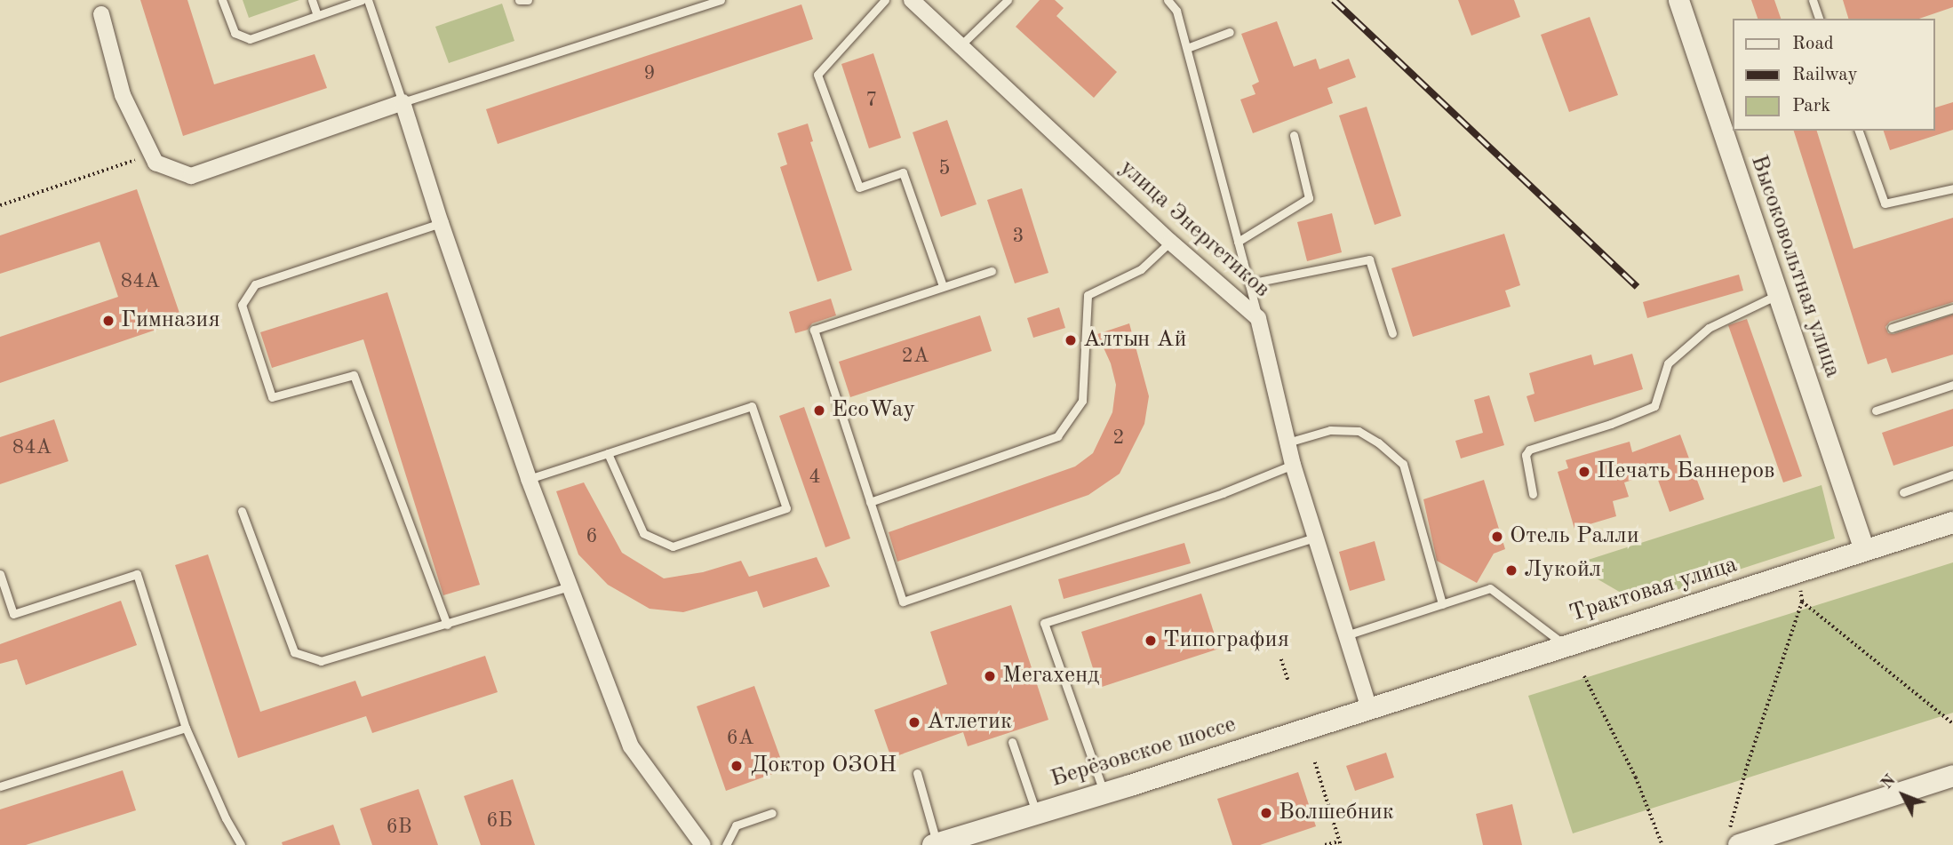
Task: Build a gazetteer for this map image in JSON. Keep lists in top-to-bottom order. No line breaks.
{"streets":{"main road":["Трактовая улица","Берёзовское шоссе"],"street":["улица Энергетиков","Высоковольтная улица"]},"crossings":[["улица Энергетиков","Трактовая улица"],["улица Энергетиков","Берёзовское шоссе"],["Высоковольтная улица","Трактовая улица"],["Трактовая улица","Берёзовское шоссе"]],"places":["Гимназия","Алтын Ай","EcoWay","Печать Баннеров","Отель Ралли","Лукойл","Типография","Мегахенд","Атлетик","Доктор ОЗОН","Волшебник"],"house_numbers":["9","7","5","3","84А","2А","2","84А","4","6","6А","6Б","6В"],"legend":["Road","Railway","Park"],"north":"top left"}
